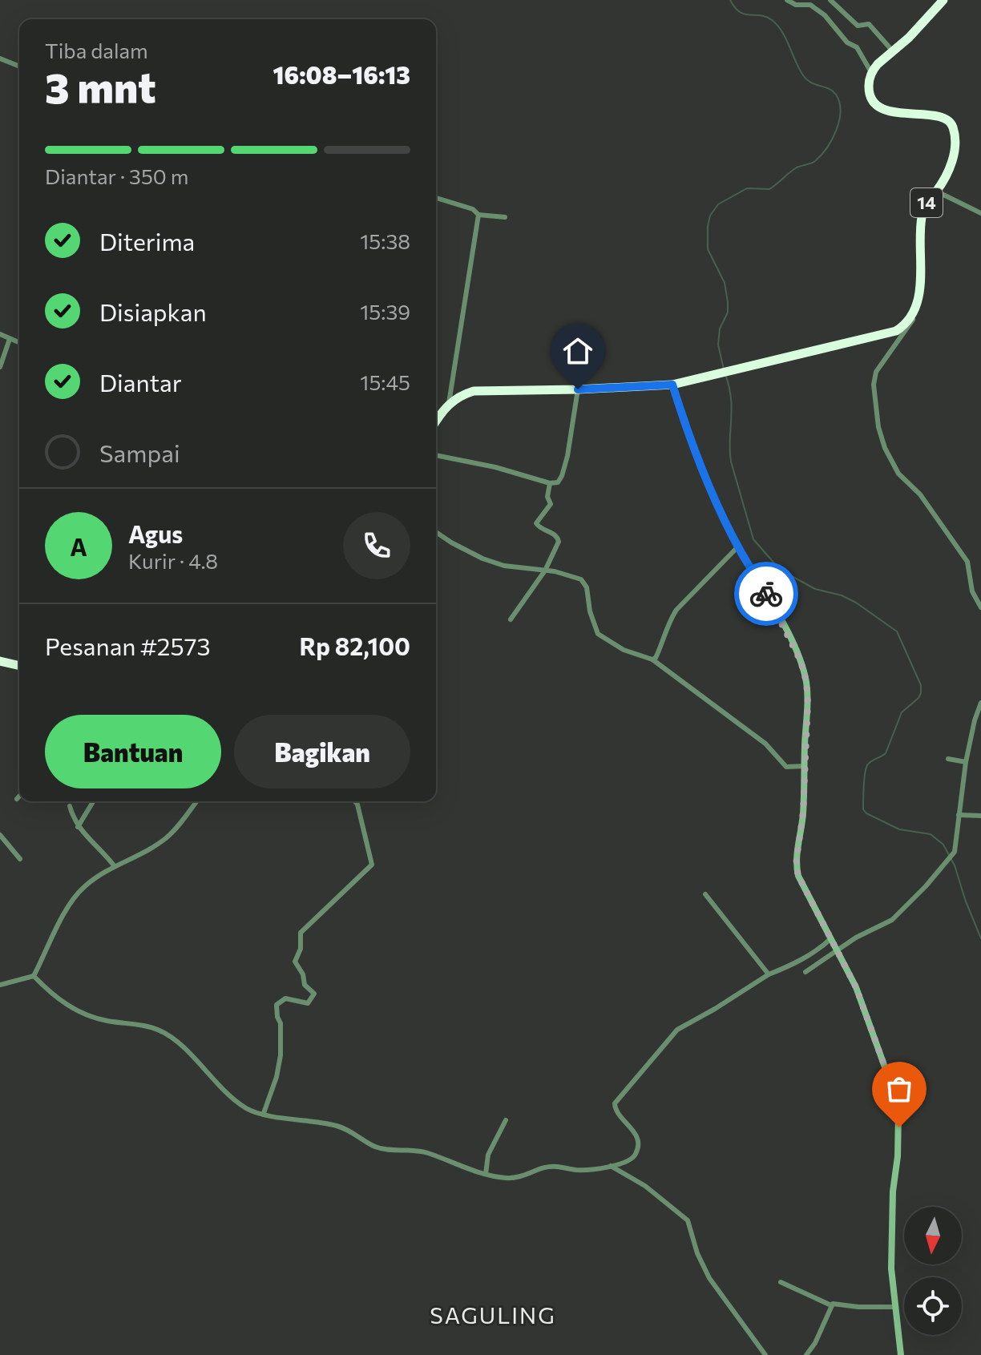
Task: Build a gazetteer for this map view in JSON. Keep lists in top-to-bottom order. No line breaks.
{"streets":{"highway":["14"]},"districts":["SAGULING"],"north":"bottom","page":{"heading":["3 mnt","Tiba dalam","16:08–16:13"],"panel":["Agus","Kurir · 4.8","Pesanan #2573","Rp 82,100"],"bar":"Diantar · 350 m","list":[["Diterima","15:38"],["Disiapkan","15:39"],["Diantar","15:45"],"Sampai"],"round":"A","buttons":["Bantuan","Bagikan"]}}
